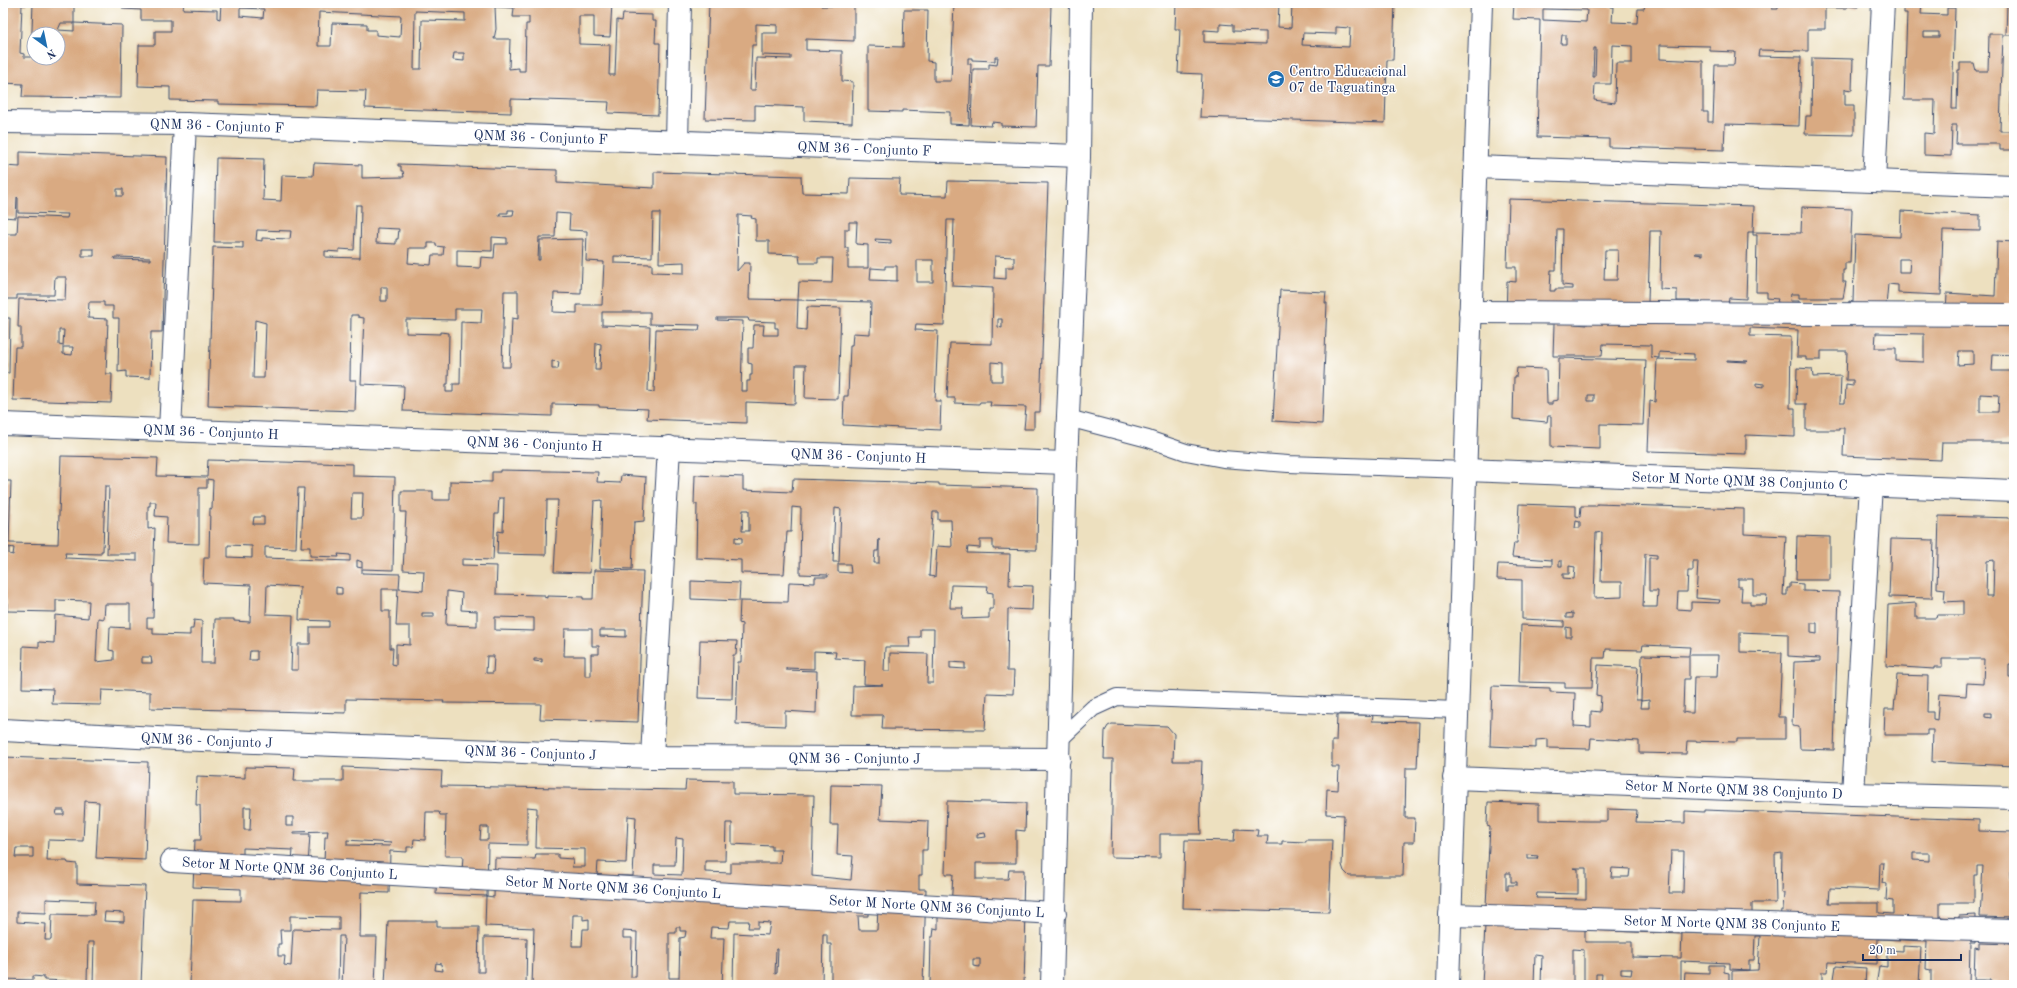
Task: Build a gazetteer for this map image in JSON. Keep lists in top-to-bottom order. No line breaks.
{"streets":{"street":["QNM 36 - Conjunto F","QNM 36 - Conjunto H","Setor M Norte QNM 38 Conjunto C","QNM 36 - Conjunto J","Setor M Norte QNM 38 Conjunto D","Setor M Norte QNM 36 Conjunto L","Setor M Norte QNM 38 Conjunto E"]},"places":{"school or university":["Centro Educacional 07 de Taguatinga"]},"scale_bar":"20 m","north":"bottom right"}
